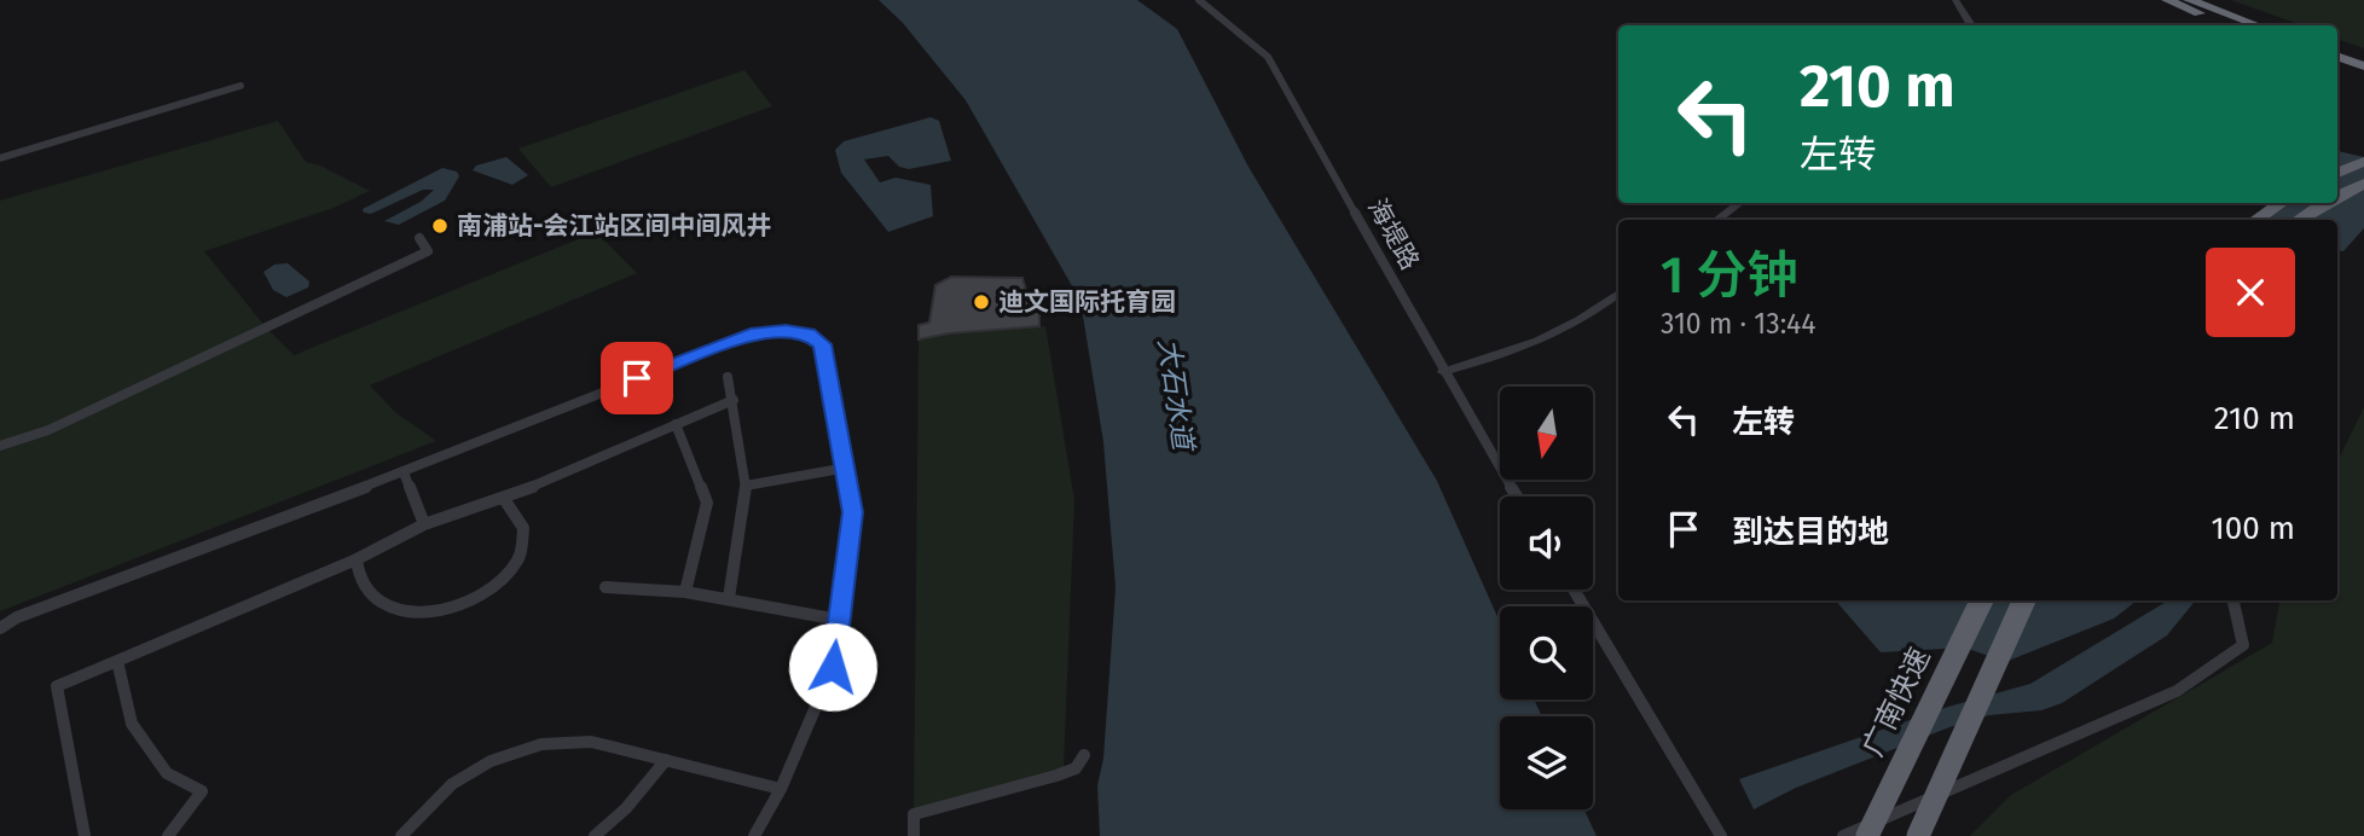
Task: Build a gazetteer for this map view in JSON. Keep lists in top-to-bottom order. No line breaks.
{"streets":{"highway":["广南快速"],"street":["海堤路"]},"water":["大石水道"],"places":["南浦站-会江站区间中间风井","迪文国际托育园"],"north":"bottom","page":{"turn":["210 m","左转"],"heading":["1 分钟","310 m · 13:44"],"list":[{"name":"左转","value":"210 m"},{"name":"到达目的地","value":"100 m"}]}}
